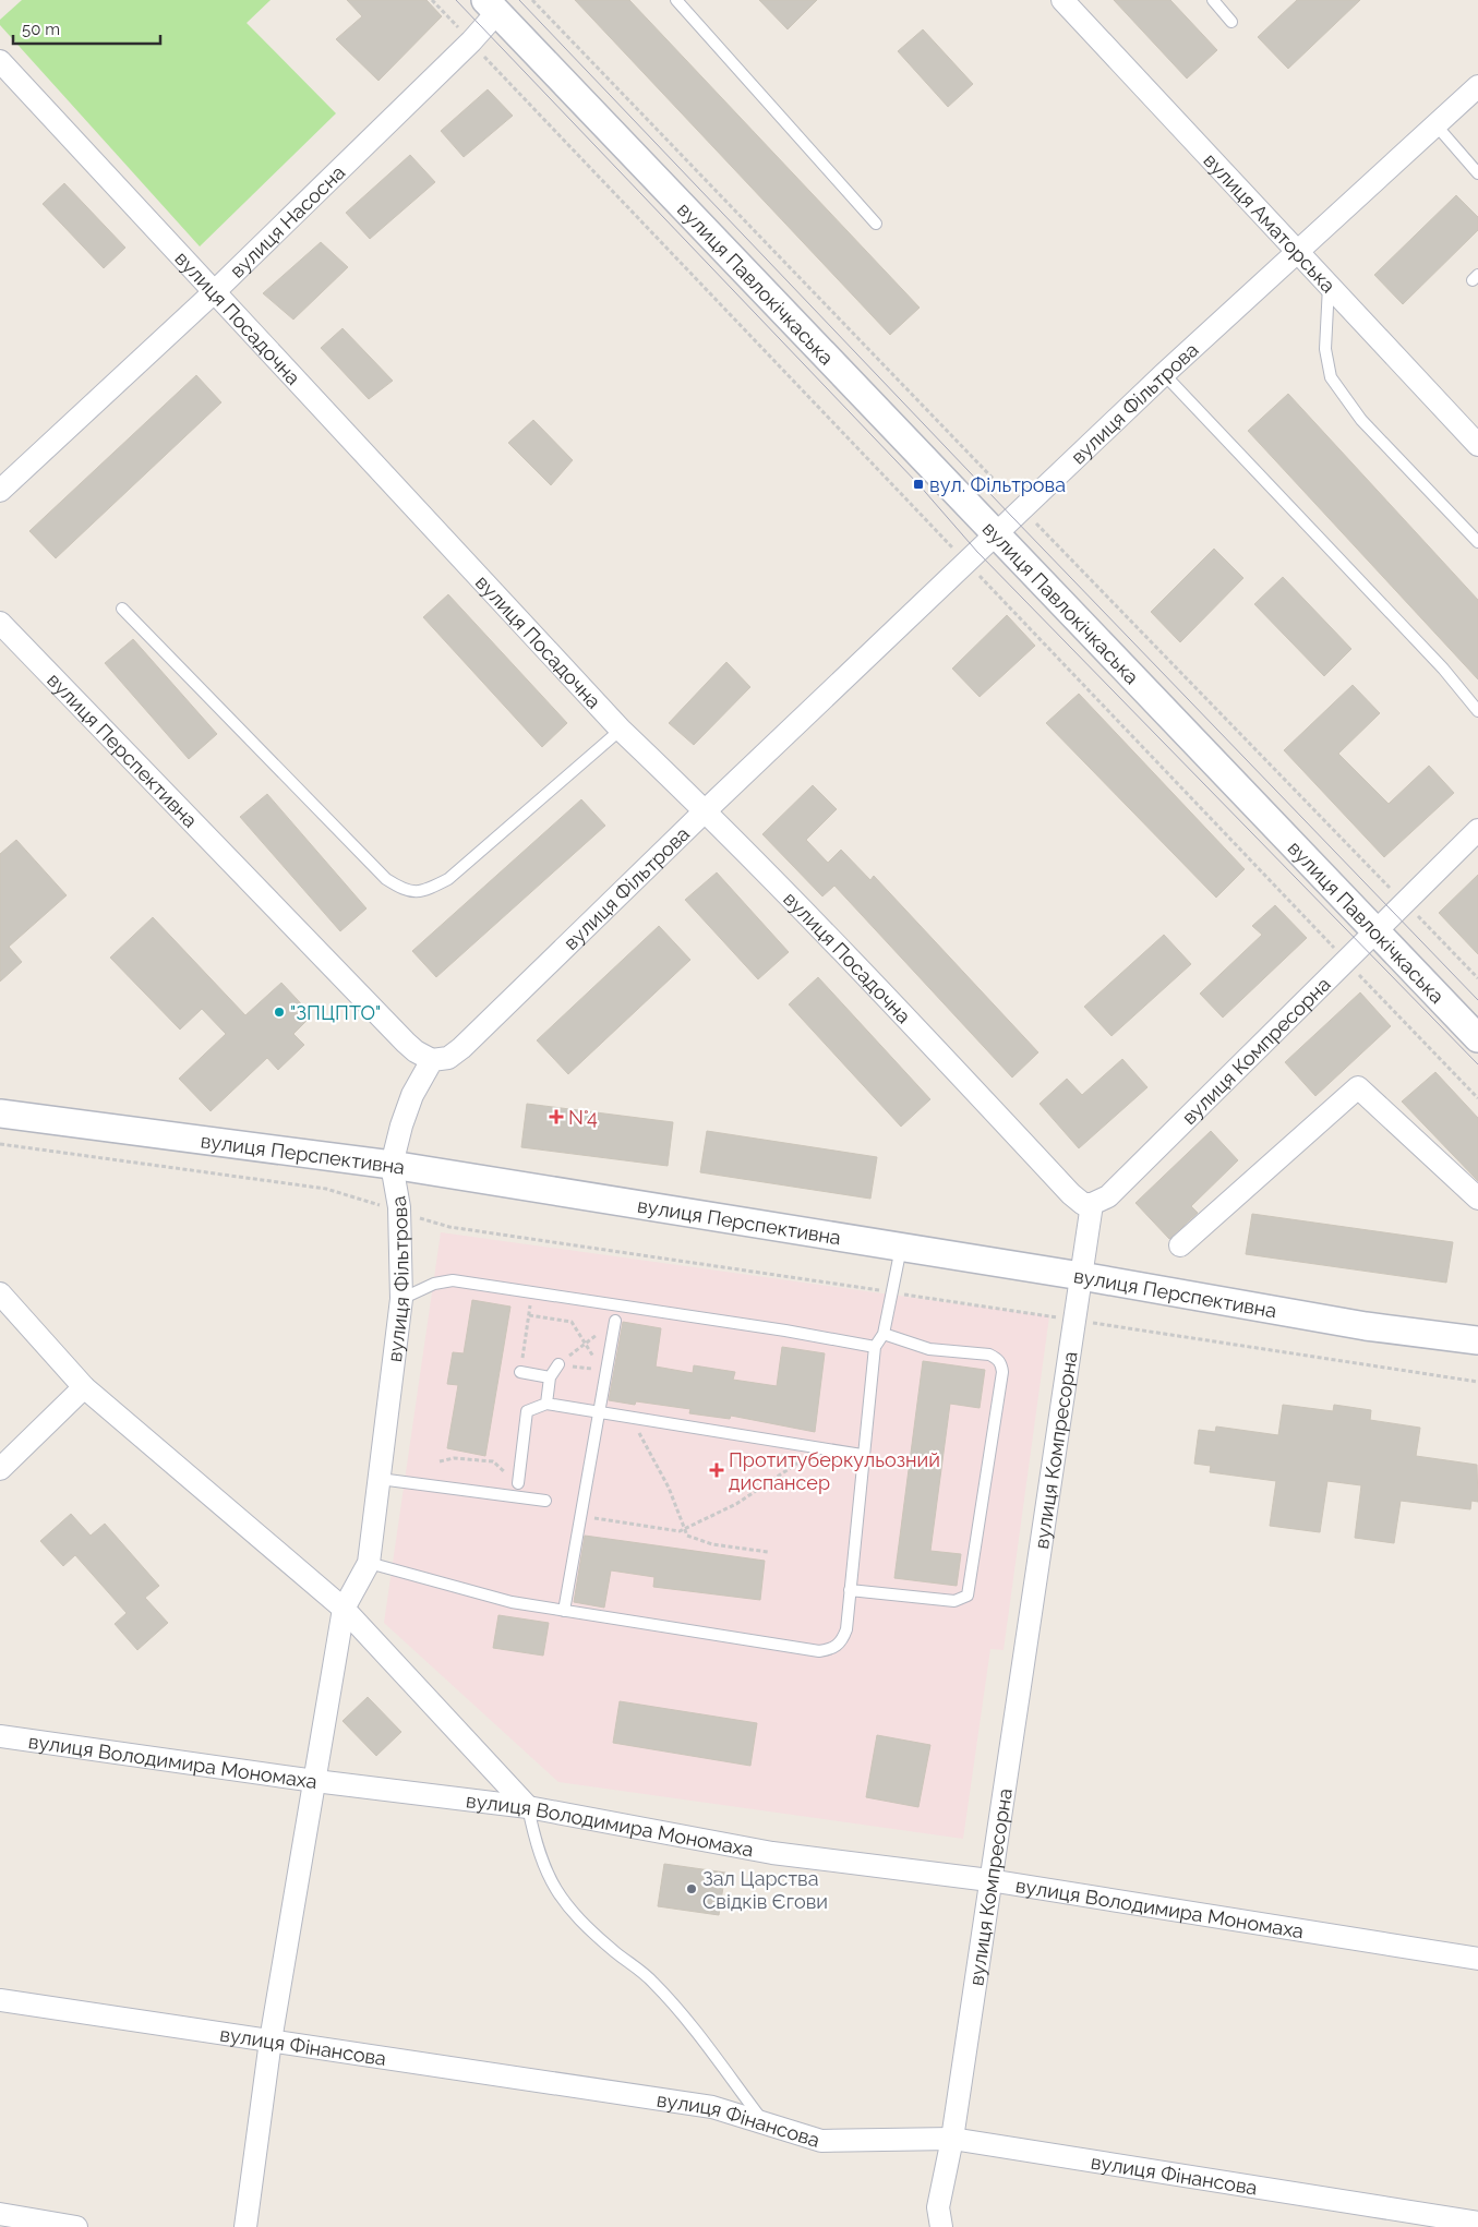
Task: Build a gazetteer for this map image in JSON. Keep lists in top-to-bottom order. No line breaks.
{"streets":{"street":["вулиця Насосна","вулиця Аматорська","вулиця Павлокічкаська","вулиця Посадочна","вулиця Фільтрова","вулиця Перспективна","вулиця Компресорна","вулиця Володимира Мономаха","вулиця Фінансова"]},"crossings":[["вулиця Насосна","вулиця Павлокічкаська"],["вулиця Насосна","вулиця Посадочна"],["вулиця Аматорська","вулиця Фільтрова"],["вулиця Павлокічкаська","вулиця Фільтрова"],["вулиця Павлокічкаська","вулиця Компресорна"],["вулиця Посадочна","вулиця Фільтрова"],["вулиця Посадочна","вулиця Компресорна"],["вулиця Фільтрова","вулиця Перспективна"],["вулиця Фільтрова","вулиця Володимира Мономаха"],["вулиця Фільтрова","вулиця Фінансова"],["вулиця Перспективна","вулиця Компресорна"],["вулиця Компресорна","вулиця Володимира Мономаха"],["вулиця Компресорна","вулиця Фінансова"]],"places":{"transit":["вул. Фільтрова"],"other":["\"ЗПЦПТО\"","Зал Царства Свідків Єгови"],"health":["N°4","Протитуберкульозний диспансер"]},"scale_bar":"50 m"}
